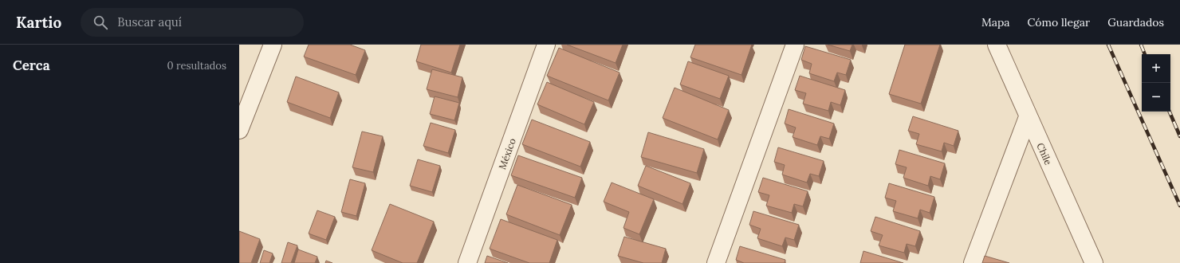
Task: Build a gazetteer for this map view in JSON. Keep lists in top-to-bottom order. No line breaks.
{"streets":{"street":["México","Chile"]},"page":{"header":"Kartio","search":"Buscar aquí","nav":["Mapa","Cómo llegar","Guardados"],"heading":["Cerca","0 resultados"],"map_buttons":["+","−"]}}
